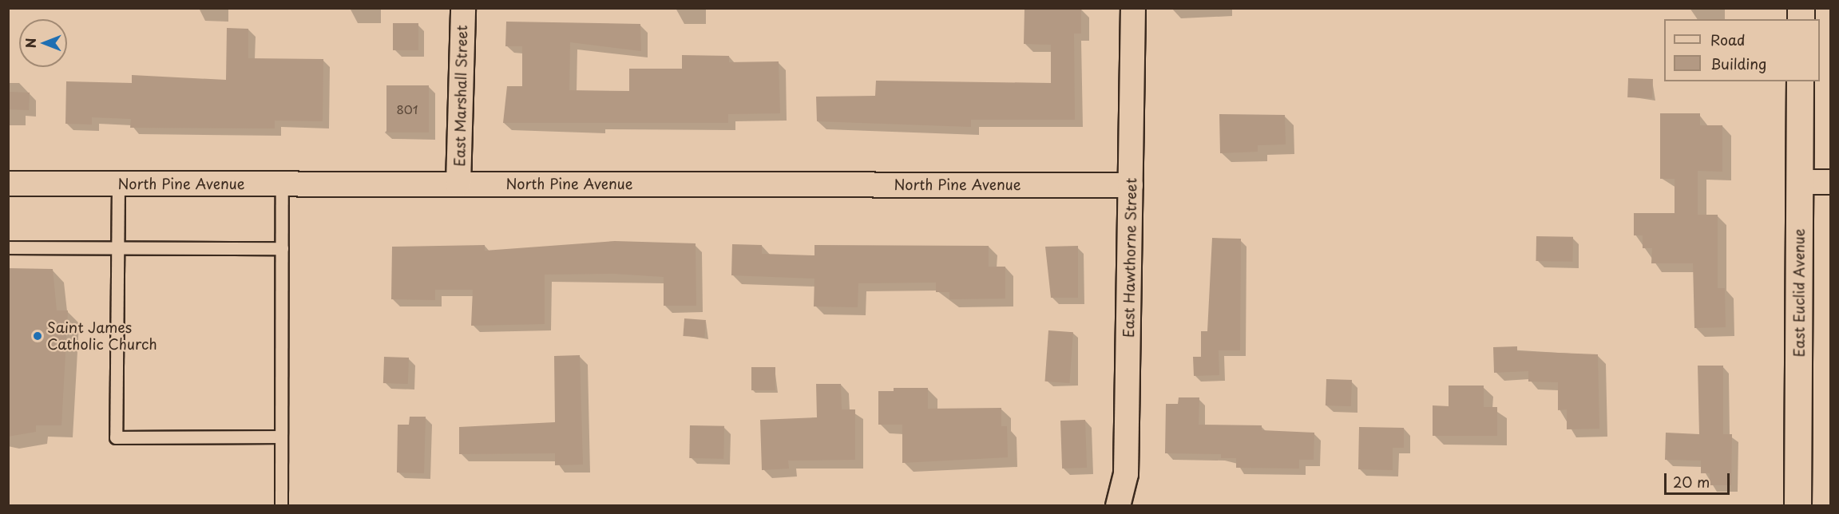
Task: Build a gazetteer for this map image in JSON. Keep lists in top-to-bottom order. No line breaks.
{"streets":{"street":["East Marshall Street","North Pine Avenue","East Hawthorne Street","East Euclid Avenue"]},"crossings":[["East Marshall Street","North Pine Avenue"],["North Pine Avenue","East Hawthorne Street"]],"places":["Saint James Catholic Church"],"house_numbers":["801"],"legend":["Road","Building"],"scale_bar":"20 m","north":"left"}
